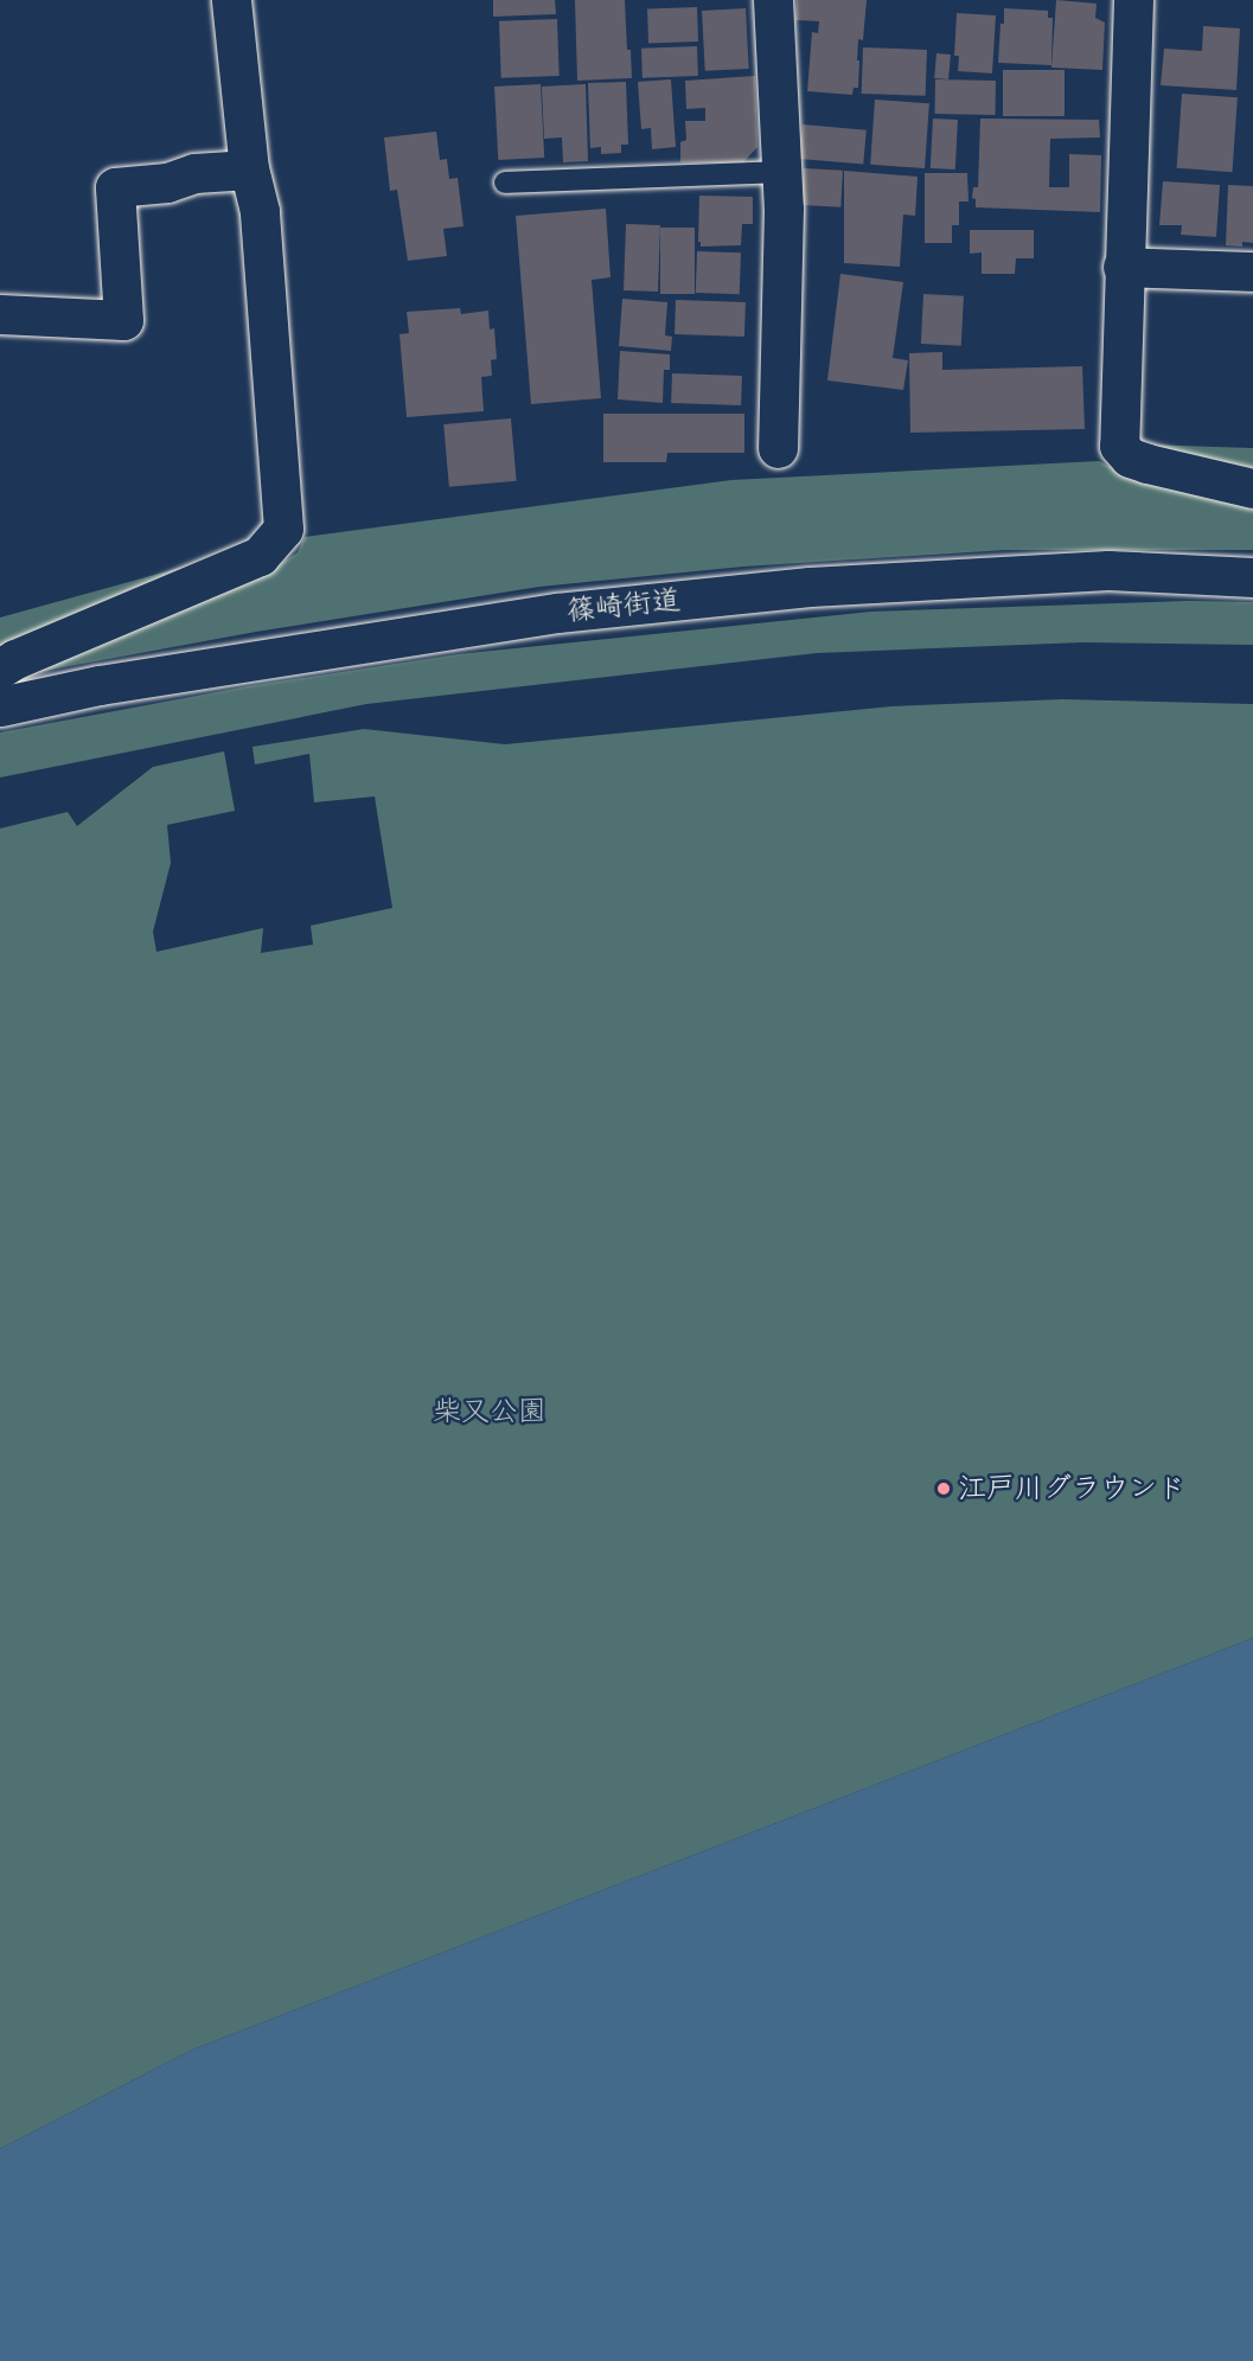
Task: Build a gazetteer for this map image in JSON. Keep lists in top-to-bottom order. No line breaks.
{"streets":{"street":["篠崎街道"]},"parks":["柴又公園"],"places":["江戸川グラウンド"]}
